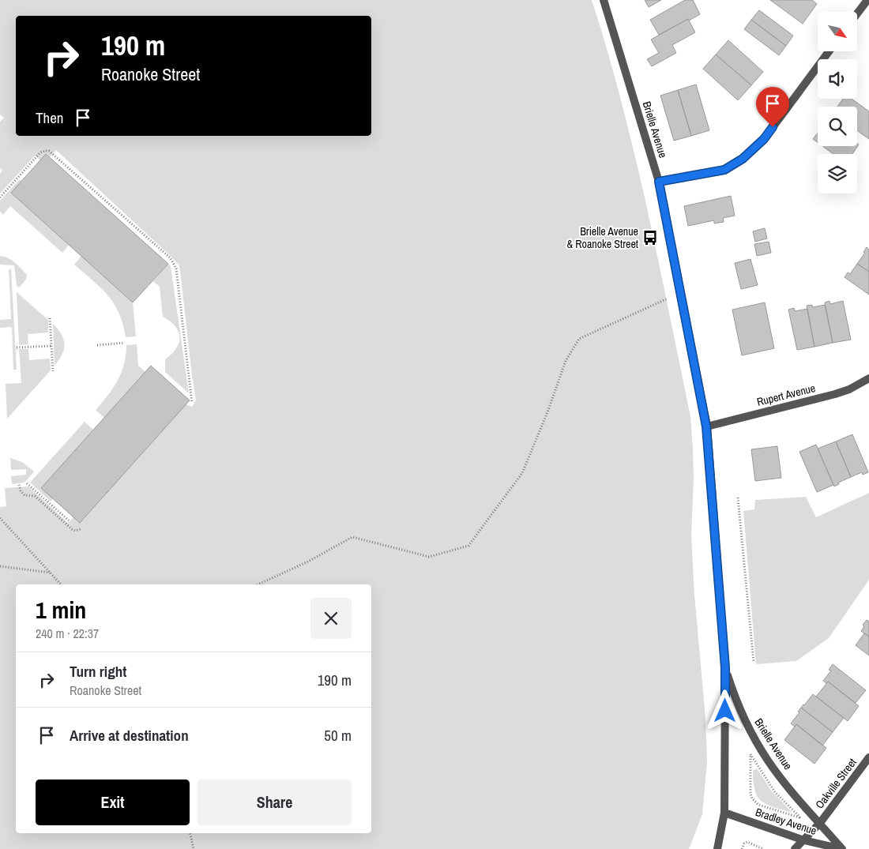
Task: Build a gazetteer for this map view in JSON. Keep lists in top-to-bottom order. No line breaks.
{"streets":{"street":["Brielle Avenue","Rupert Avenue","Oakville Street","Bradley Avenue"]},"crossings":[["Brielle Avenue","Rupert Avenue"],["Brielle Avenue","Oakville Street"],["Brielle Avenue","Bradley Avenue"]],"places":{"bus stop":["Brielle Avenue & Roanoke Street"]},"north":"bottom right","page":{"turn":["190 m","Roanoke Street"],"then":"Then","heading":["1 min","240 m · 22:37"],"list":[{"name":"Turn right","note":"Roanoke Street","value":"190 m"},{"name":"Arrive at destination","value":"50 m"}],"buttons":["Exit","Share"]}}
